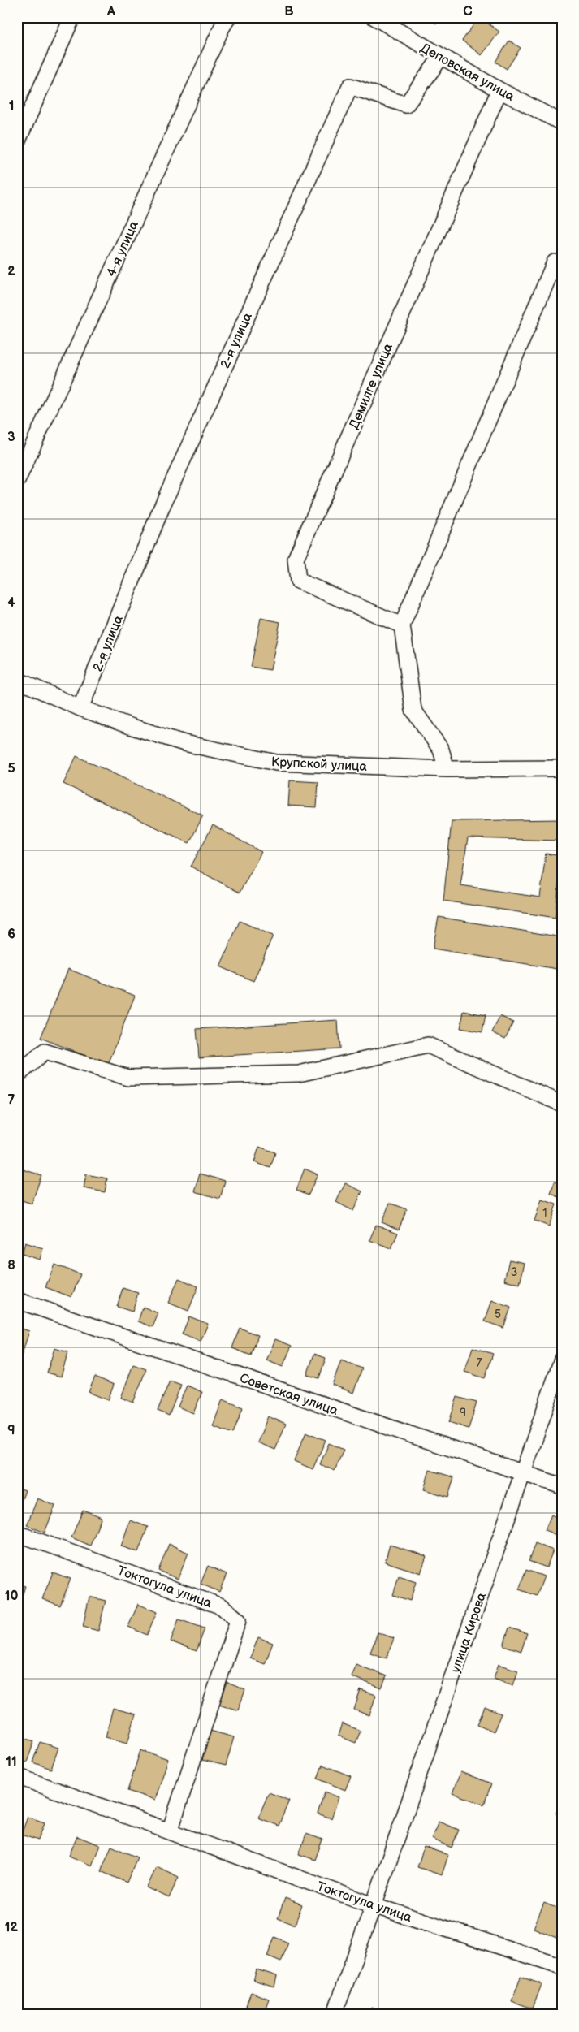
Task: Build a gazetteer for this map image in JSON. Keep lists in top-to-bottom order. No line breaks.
{"streets":{"street":["Деповская улица","4-я улица","2-я улица","Демилге улица","Крупской улица","Советская улица","Токтогула улица","улица Кирова"]},"crossings":[["Деповская улица","2-я улица"],["Деповская улица","Демилге улица"],["2-я улица","Крупской улица"],["Советская улица","улица Кирова"],["Токтогула улица","улица Кирова"]],"house_numbers":["1","3","5","7","9"],"grid":{"columns":["A","B","C"],"rows":["1","2","3","4","5","6","7","8","9","10","11","12"]}}
